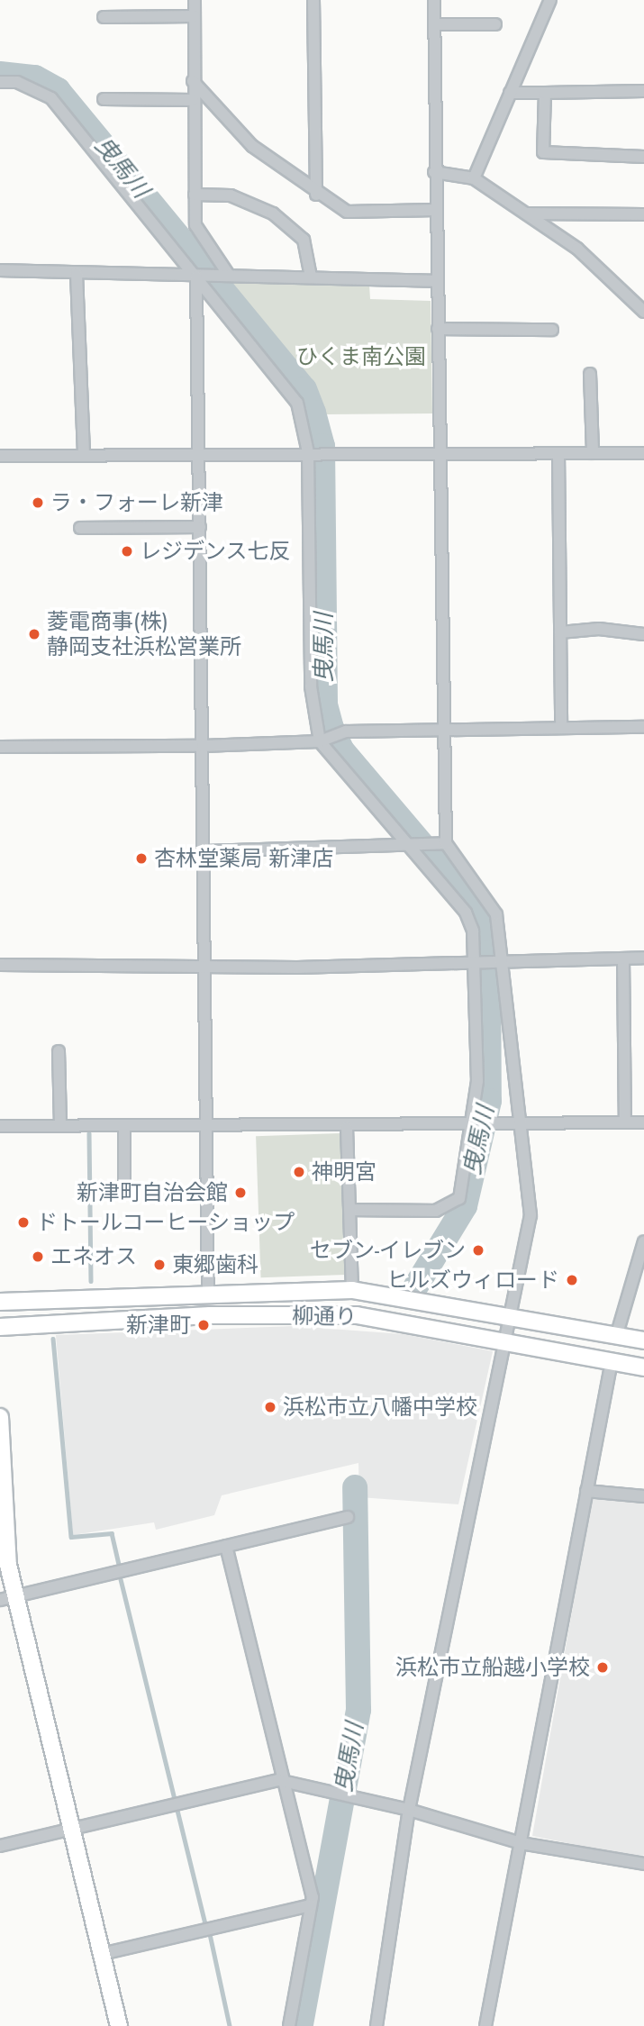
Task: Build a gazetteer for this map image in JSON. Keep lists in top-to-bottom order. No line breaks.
{"streets":{"street":["柳通り"]},"water":["曳馬川"],"parks":["ひくま南公園"],"places":["ラ・フォーレ新津","レジデンス七反","菱電商事(株) 静岡支社浜松営業所","杏林堂薬局 新津店","神明宮","新津町自治会館","ドトールコーヒーショップ","セブン-イレブン","エネオス","東郷歯科","ヒルズウィロード","新津町","浜松市立八幡中学校","浜松市立船越小学校"]}
